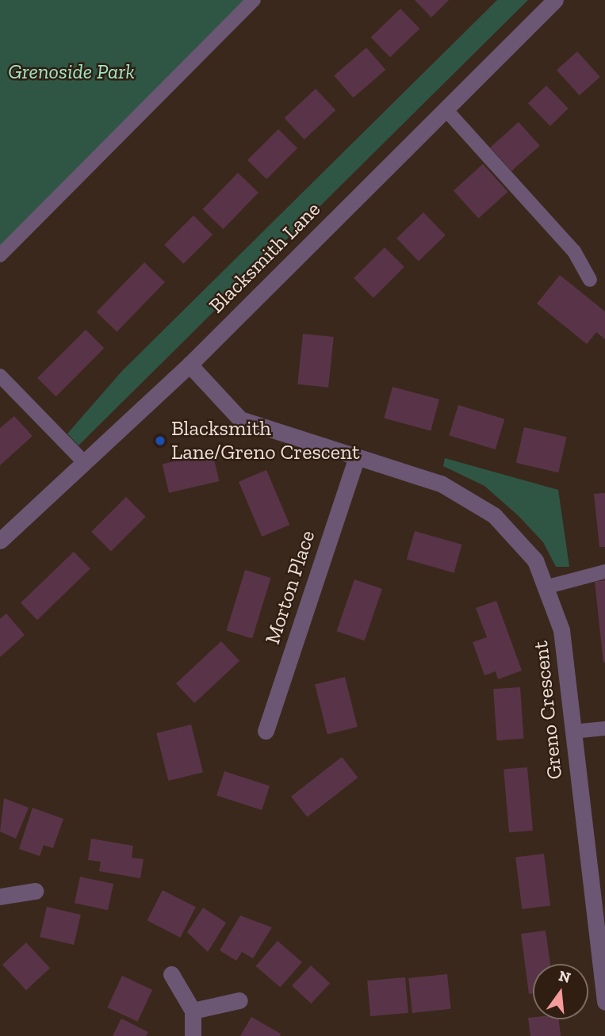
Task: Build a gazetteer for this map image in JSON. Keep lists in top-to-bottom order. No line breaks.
{"streets":{"street":["Blacksmith Lane","Morton Place","Greno Crescent"]},"crossings":[["Blacksmith Lane","Greno Crescent"],["Morton Place","Greno Crescent"]],"parks":["Grenoside Park"],"places":["Blacksmith Lane/Greno Crescent"],"north":"top"}
